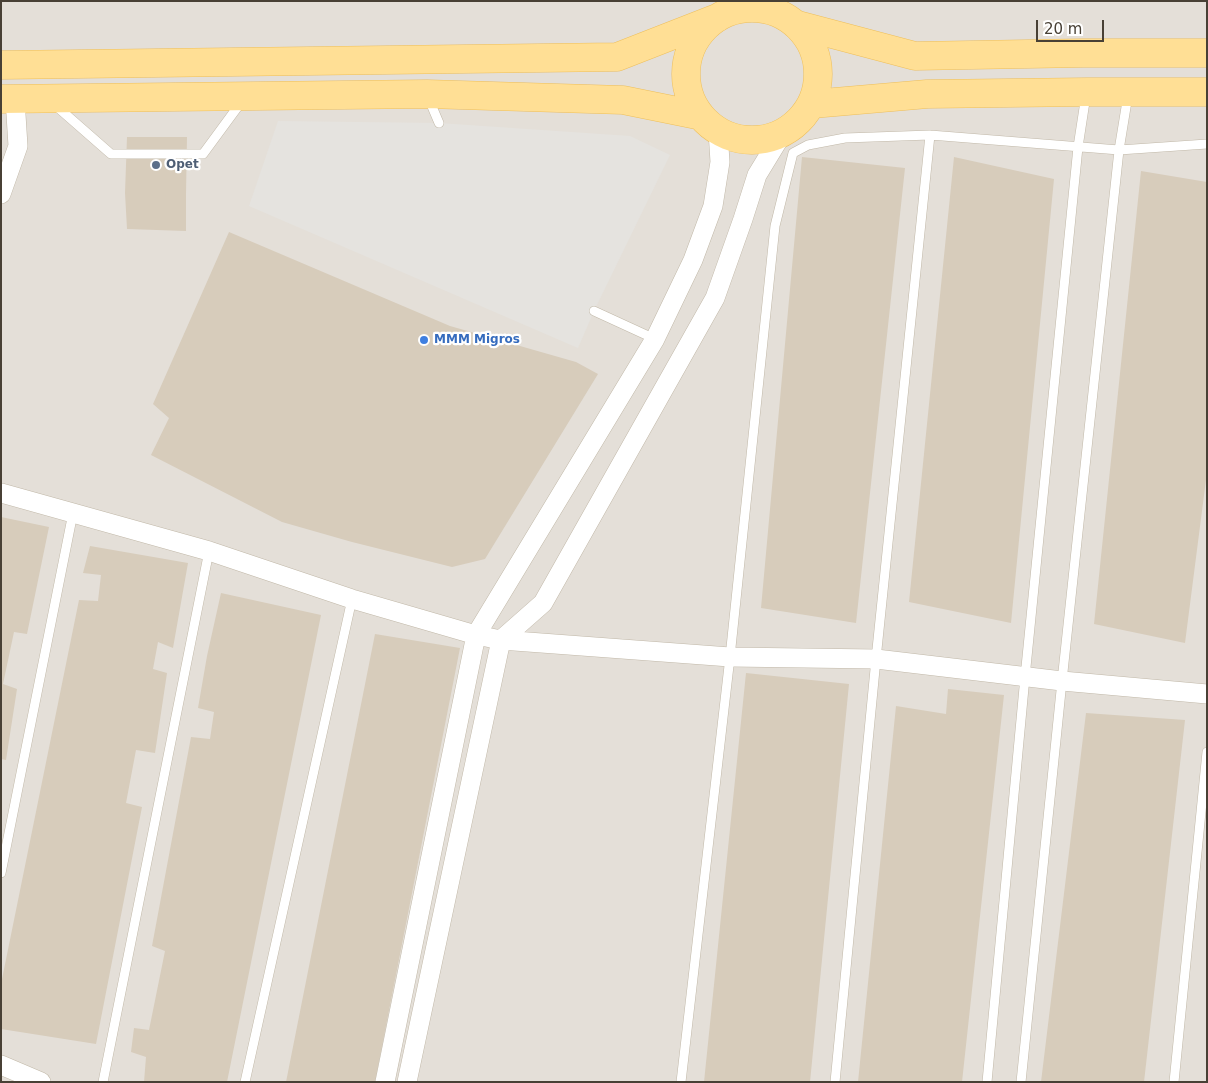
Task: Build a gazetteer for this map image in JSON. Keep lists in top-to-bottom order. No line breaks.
{"places":["Opet","MMM Migros"],"scale_bar":"20 m"}
